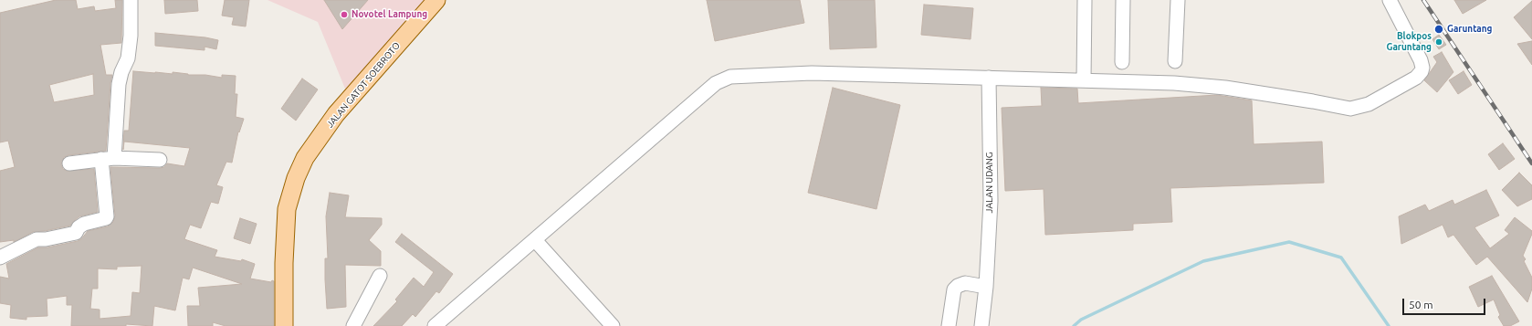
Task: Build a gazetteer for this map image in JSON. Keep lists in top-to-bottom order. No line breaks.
{"streets":{"main road":["JALAN GATOT SOEBROTO"],"street":["JALAN UDANG"]},"places":["Novotel Lampung","Garuntang","Blokpos Garuntang"],"scale_bar":"50 m"}
